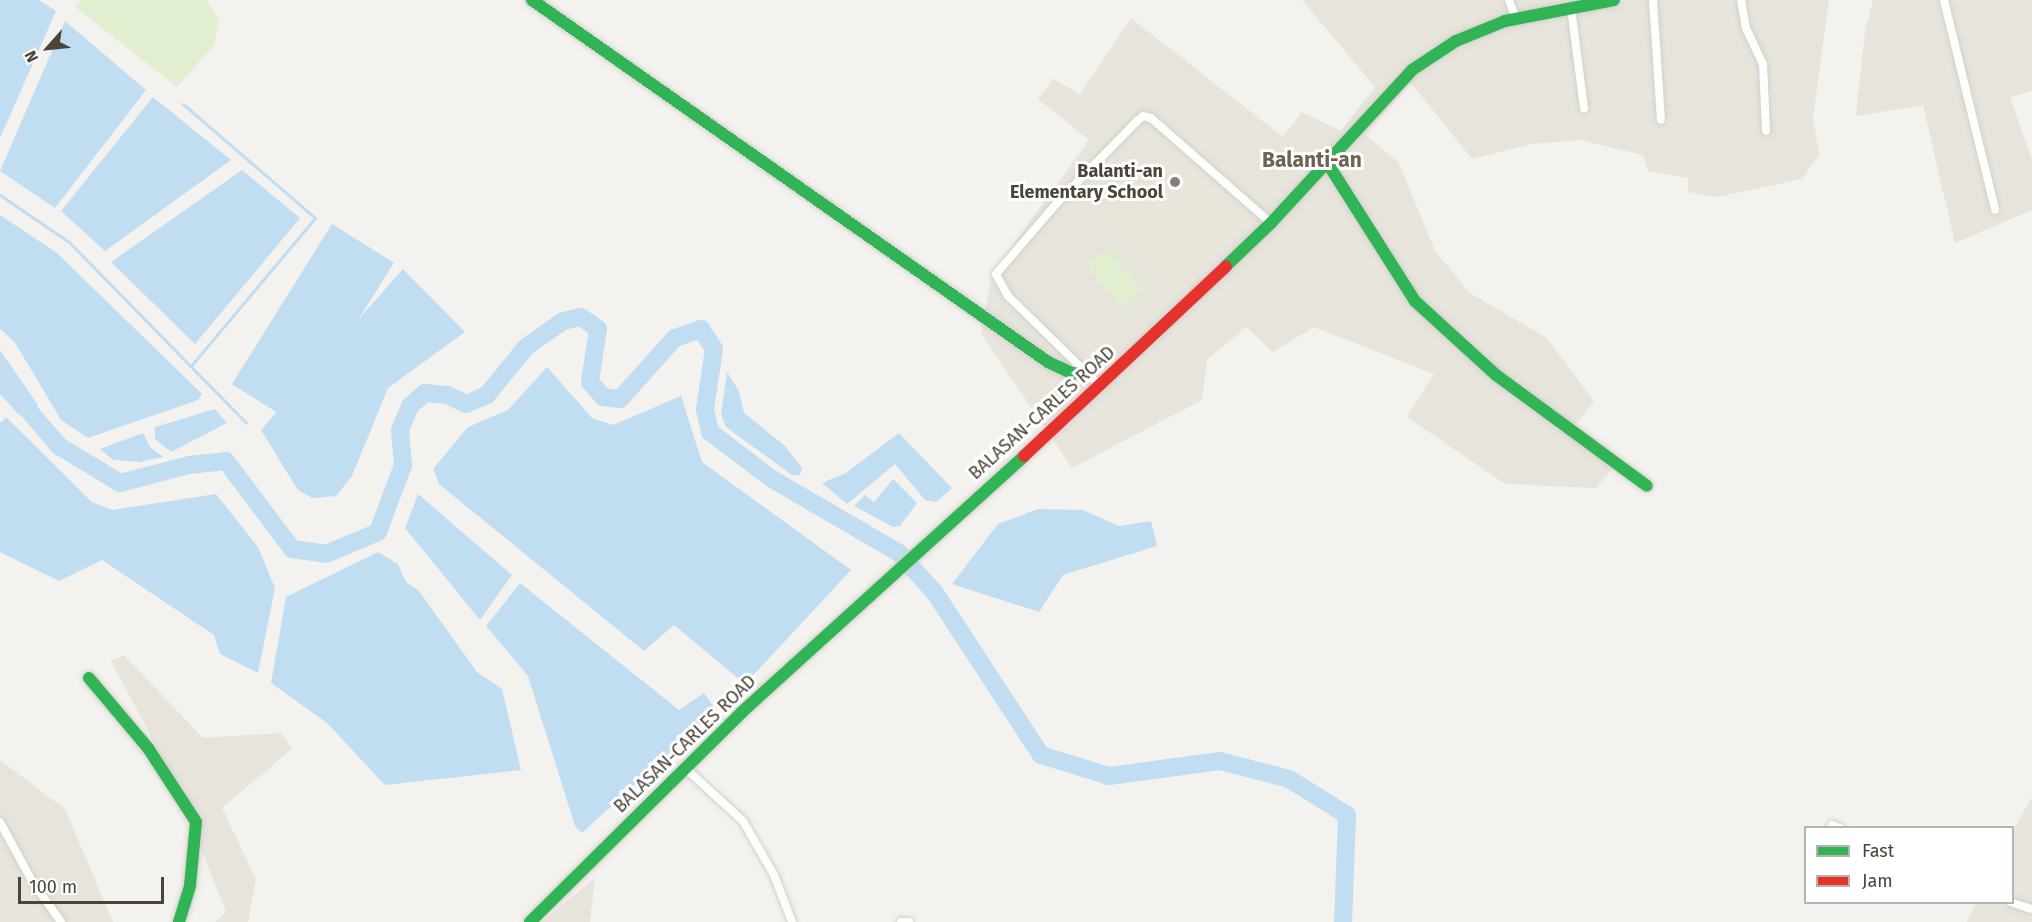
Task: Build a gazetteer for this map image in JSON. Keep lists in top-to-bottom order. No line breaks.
{"streets":{"main road":["BALASAN-CARLES ROAD"]},"districts":["Balanti-an"],"places":["Balanti-an Elementary School"],"legend":["Fast","Jam"],"scale_bar":"100 m","north":"bottom left"}
